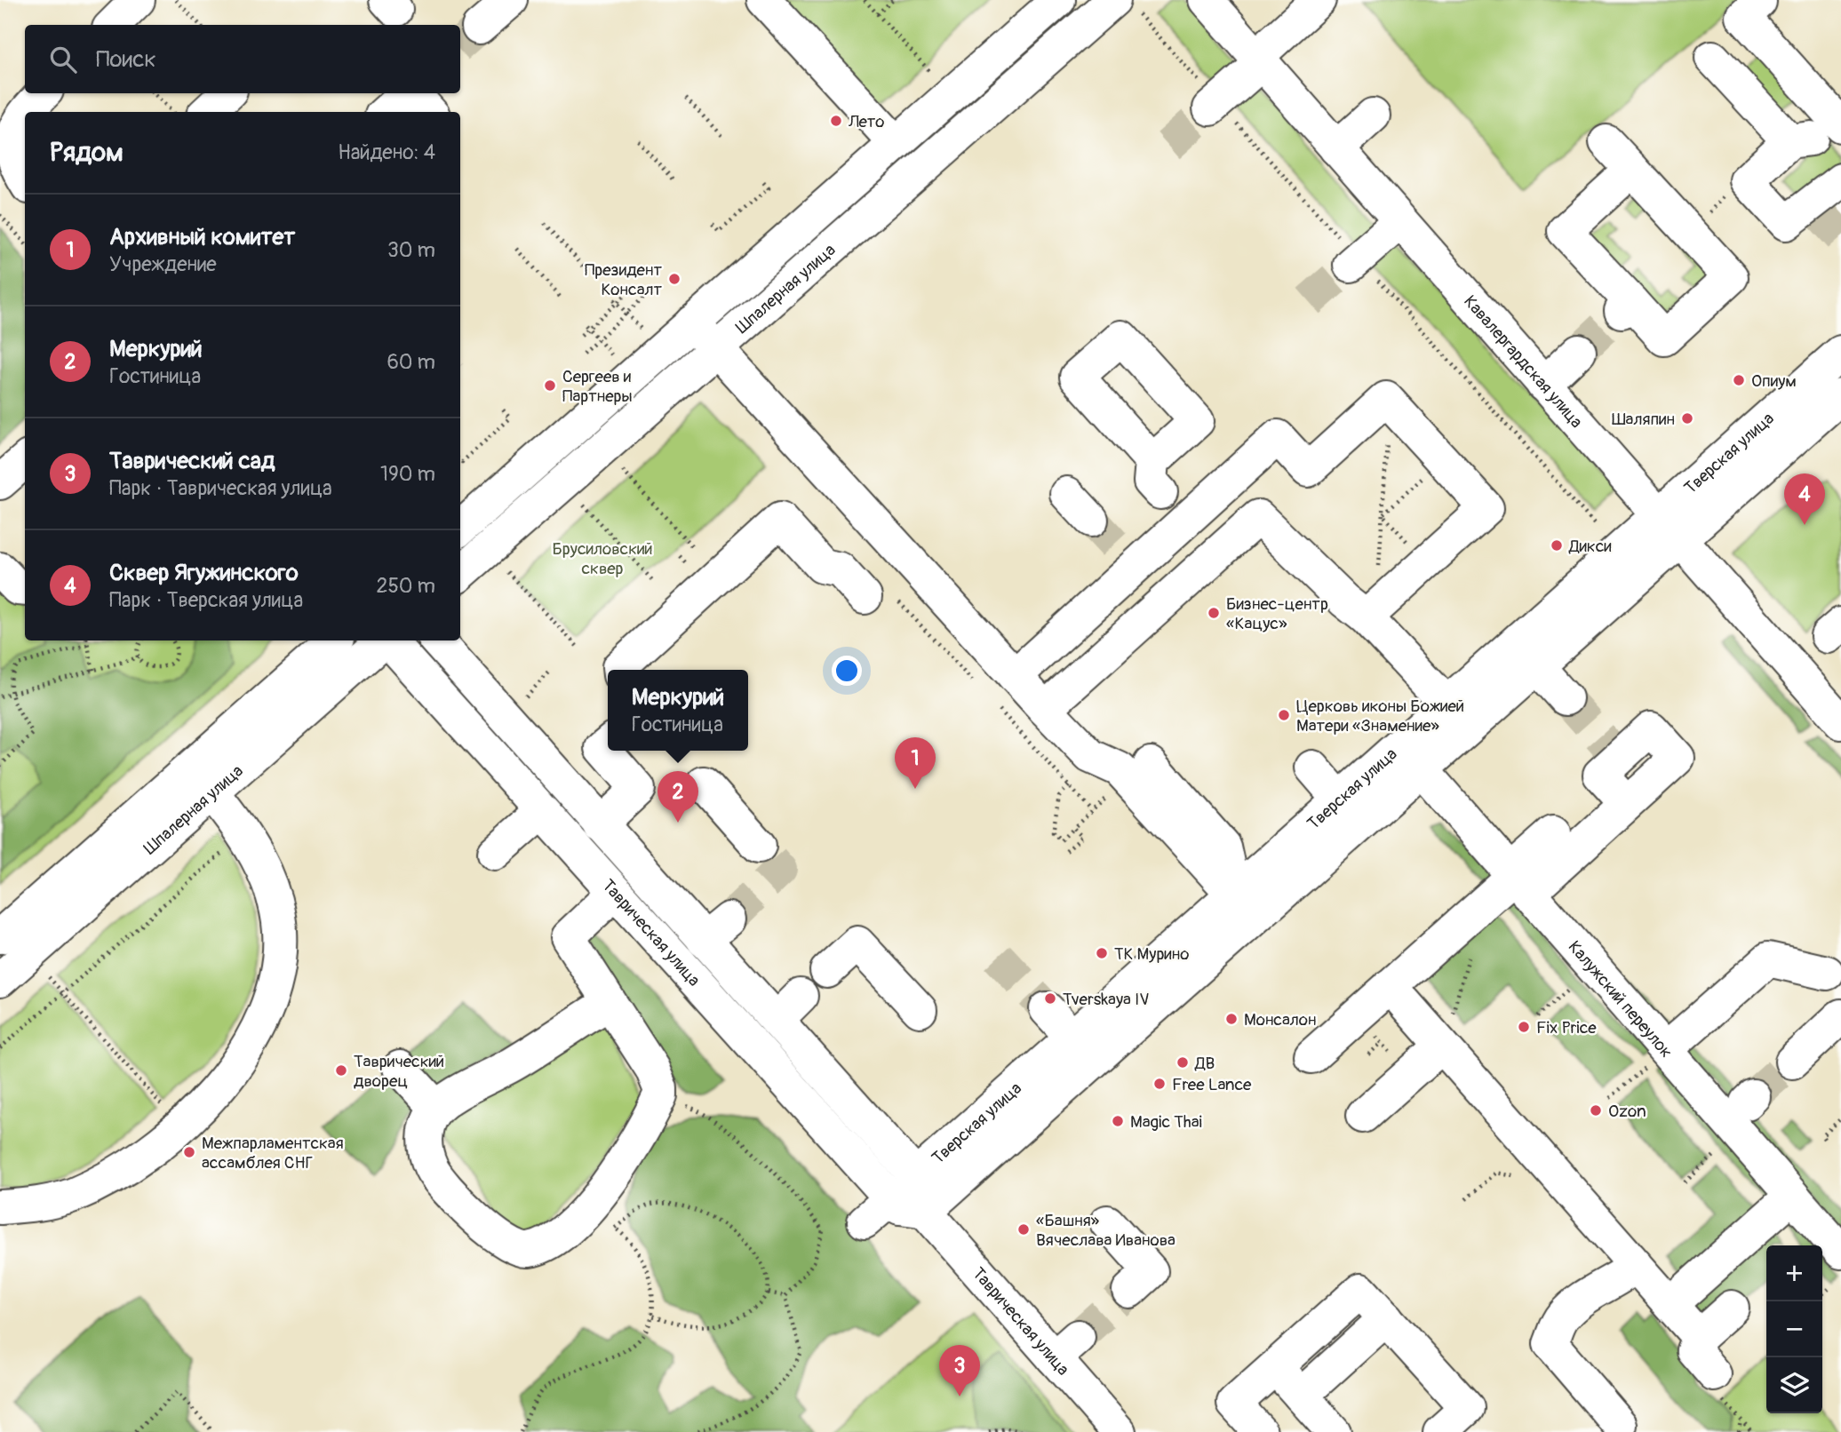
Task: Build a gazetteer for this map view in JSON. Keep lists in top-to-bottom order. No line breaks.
{"streets":{"street":["Шпалерная улица","Кавалергардская улица","Тверская улица","Таврическая улица","Калужский переулок"]},"crossings":[["Кавалергардская улица","Тверская улица"],["Тверская улица","Таврическая улица"],["Тверская улица","Калужский переулок"]],"parks":["Брусиловский сквер"],"places":["Лето","Президент Консалт","Опиум","Сергеев и Партнеры","Шаляпин","Дикси","Бизнес-центр «Кацус»","Церковь иконы Божией Матери «Знамение»","ТК Мурино","Tverskaya IV","Монсалон","Fix Price","ДВ","Таврический дворец","Free Lance","Ozon","Magic Thai","Межпарламентская ассамблея СНГ","«Башня» Вячеслава Иванова"],"page":{"search":"Поиск","heading":["Рядом","Найдено: 4"],"list":[{"mark":"1","name":"Архивный комитет","note":"Учреждение","value":"30 m"},{"mark":"2","name":"Меркурий","note":"Гостиница","value":"60 m"},{"mark":"3","name":"Таврический сад","note":"Парк · Таврическая улица","value":"190 m"},{"mark":"4","name":"Сквер Ягужинского","note":"Парк · Тверская улица","value":"250 m"}],"pins":["4","1","2","3"],"popup":["Меркурий","Гостиница"],"map_buttons":["+","−"]}}
